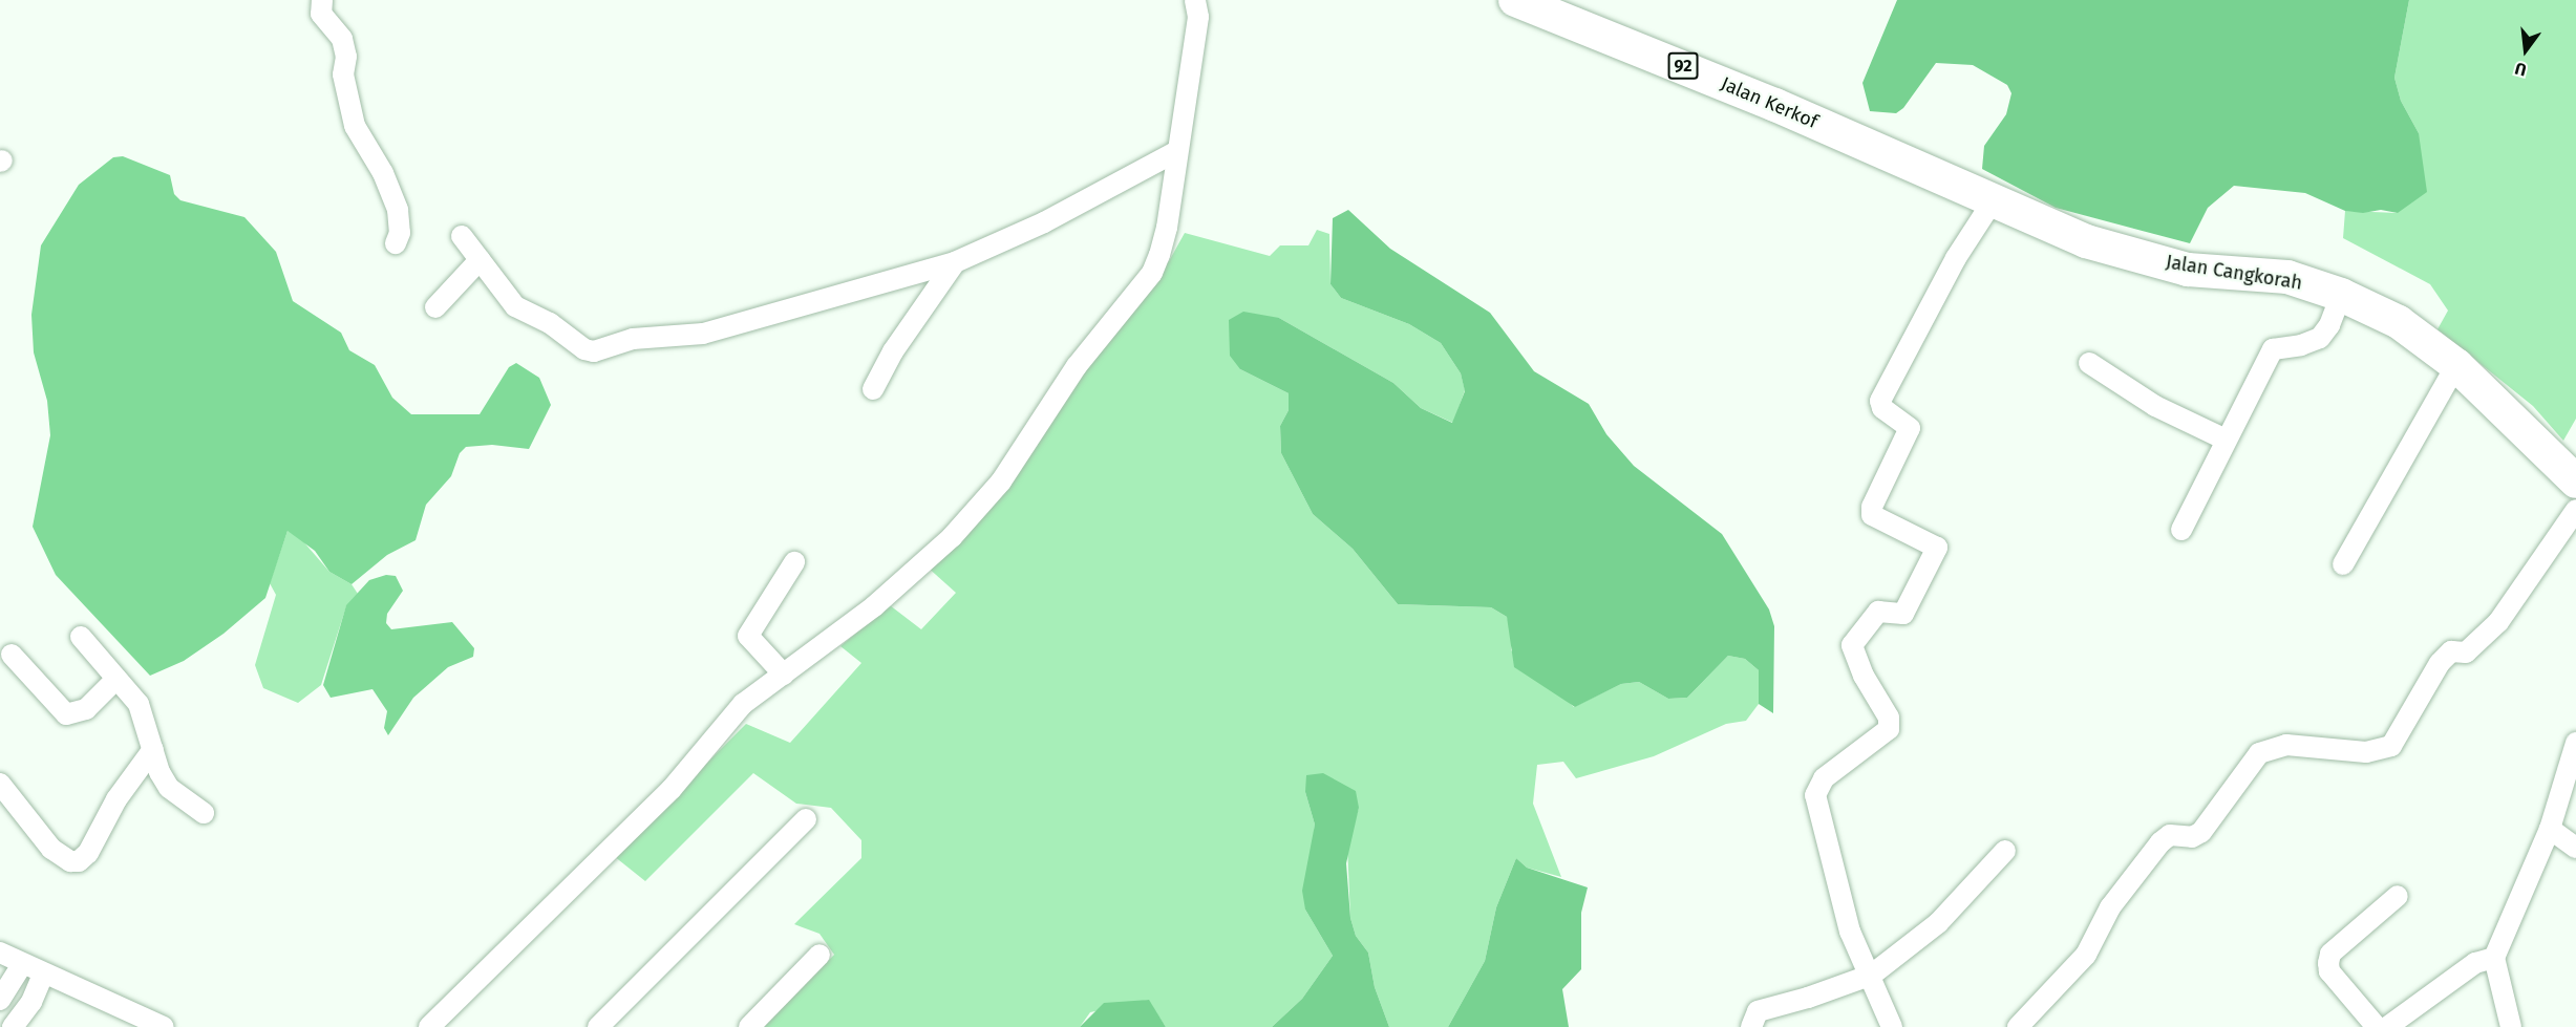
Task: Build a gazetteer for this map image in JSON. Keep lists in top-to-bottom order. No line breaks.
{"streets":{"main road":["92","Jalan Kerkof","Jalan Cangkorah"]},"crossings":[["Jalan Kerkof","Jalan Cangkorah"]],"north":"bottom"}
